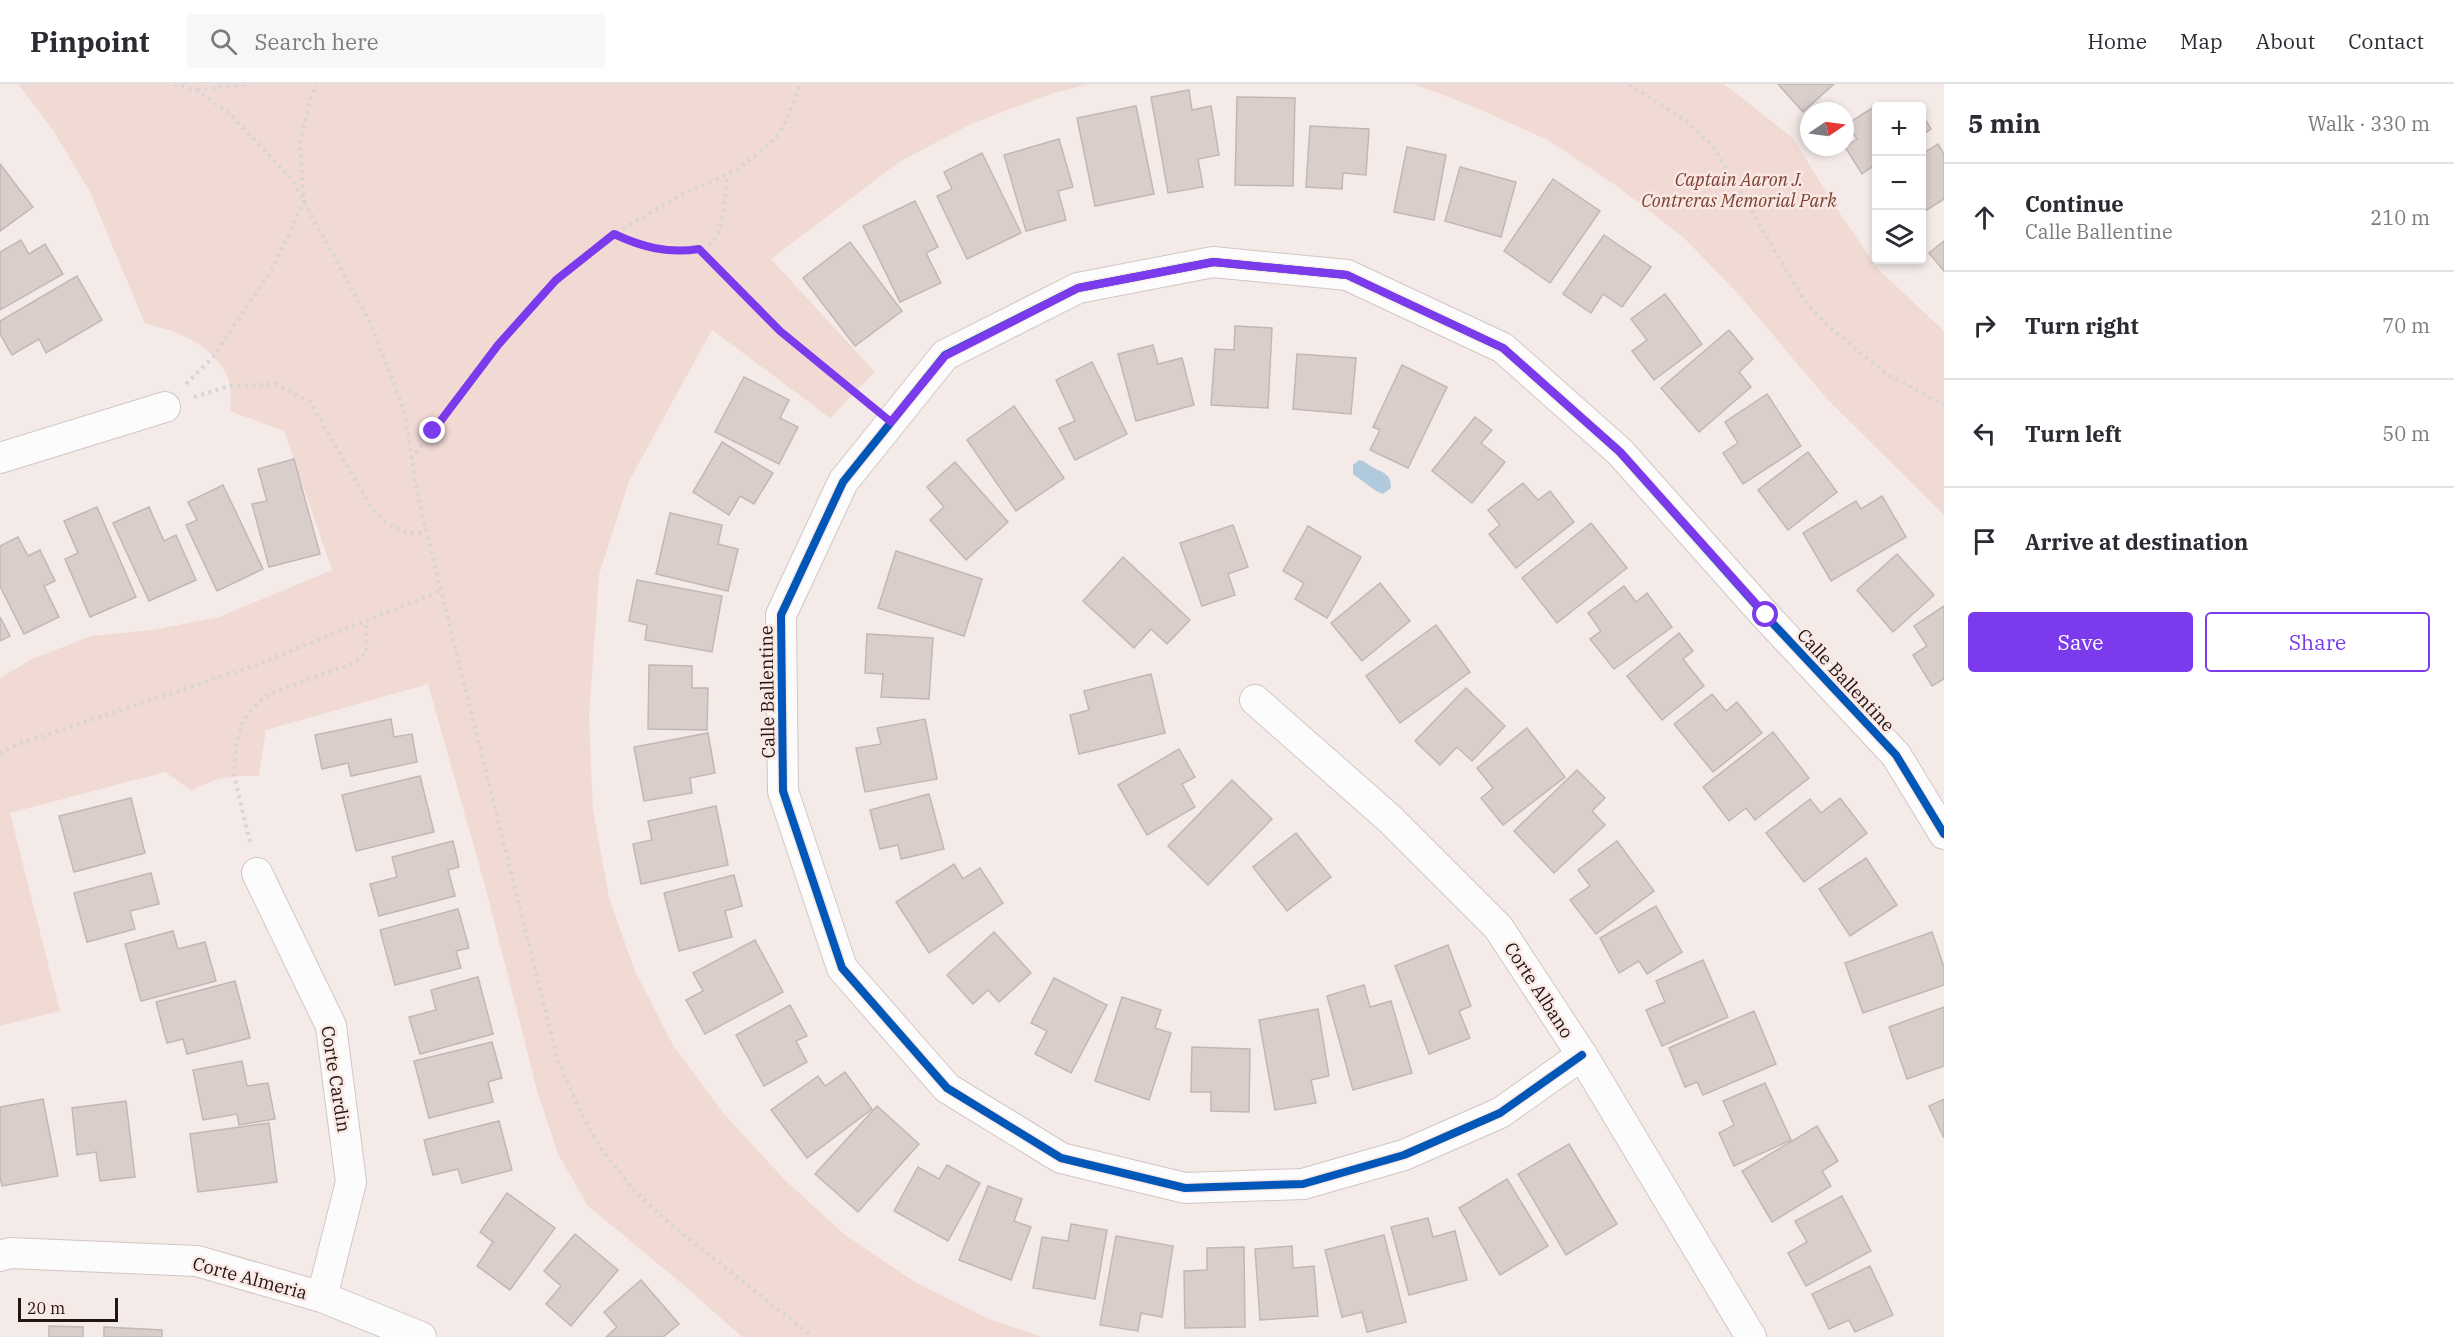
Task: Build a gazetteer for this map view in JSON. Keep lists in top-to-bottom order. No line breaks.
{"streets":{"street":["Calle Ballentine","Corte Albano","Corte Cardin","Corte Almeria"]},"crossings":[["Calle Ballentine","Corte Albano"],["Corte Cardin","Corte Almeria"]],"parks":["Captain Aaron J. Contreras Memorial Park"],"scale_bar":"20 m","north":"right","page":{"header":"Pinpoint","search":"Search here","nav":["Home","Map","About","Contact"],"heading":["5 min","Walk · 330 m"],"map_buttons":["+","−"],"list":[["Continue","Calle Ballentine","210 m"],["Turn right","70 m"],["Turn left","50 m"],"Arrive at destination"],"buttons":["Save","Share"],"scale":"20 m"}}
